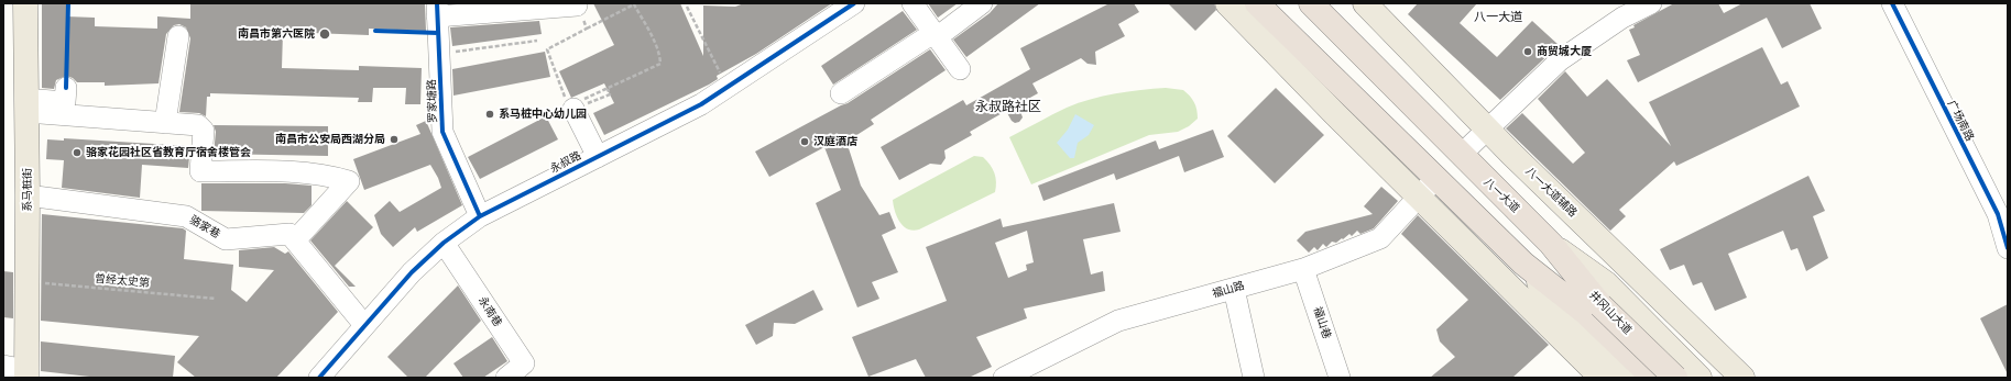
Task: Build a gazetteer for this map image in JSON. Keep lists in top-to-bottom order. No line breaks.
{"streets":{"highway":["八一大道","井冈山大道"],"main road":["系马桩街","八一大道辅路"],"street":["罗家塘路","广场南路","永叔路","骆家巷","福山路","永南巷","福山巷"],"path":["曾经太史第"]},"crossings":[["罗家塘路","永叔路"],["永叔路","永南巷"],["系马桩街","骆家巷"],["系马桩街","曾经太史第"],["八一大道","井冈山大道"],["福山路","福山巷"]],"districts":["八一大道","永叔路社区"],"places":["南昌市第六医院","商贸城大厦","系马桩中心幼儿园","南昌市公安局西湖分局","汉庭酒店","骆家花园社区省教育厅宿舍楼管会"]}
